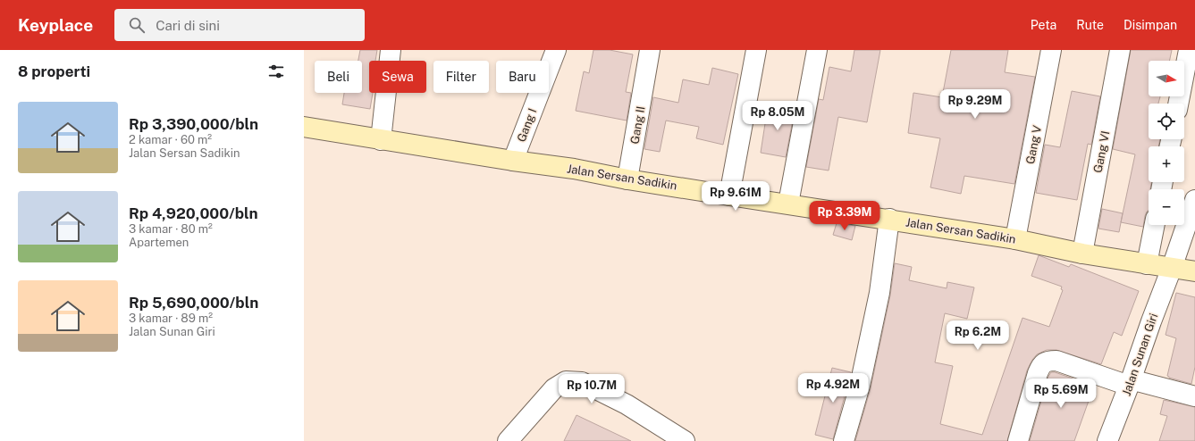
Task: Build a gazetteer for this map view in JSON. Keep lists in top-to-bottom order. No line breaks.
{"streets":{"main road":["Jalan Sersan Sadikin"],"street":["Gang I","Gang II","Gang V","Gang VI","Jalan Sunan Giri"]},"crossings":[["Gang I","Jalan Sersan Sadikin"],["Gang II","Jalan Sersan Sadikin"],["Gang V","Jalan Sersan Sadikin"],["Gang VI","Jalan Sersan Sadikin"],["Jalan Sersan Sadikin","Jalan Sunan Giri"]],"north":"right","page":{"header":"Keyplace","search":"Cari di sini","nav":["Peta","Rute","Disimpan"],"heading":"8 properti","map_buttons":["+","−"],"chip":["Beli","Sewa","Filter","Baru"],"price":["Rp 9.29M","Rp 8.05M","Rp 9.61M","Rp 3.39M","Rp 6.2M","Rp 4.92M","Rp 10.7M","Rp 5.69M"],"list":[{"name":"Rp 3,390,000/bln","note":"2 kamar · 60 m² · Jalan Sersan Sadikin"},{"name":"Rp 4,920,000/bln","note":"3 kamar · 80 m² · Apartemen"},{"name":"Rp 5,690,000/bln","note":"3 kamar · 89 m² · Jalan Sunan Giri"}]}}
